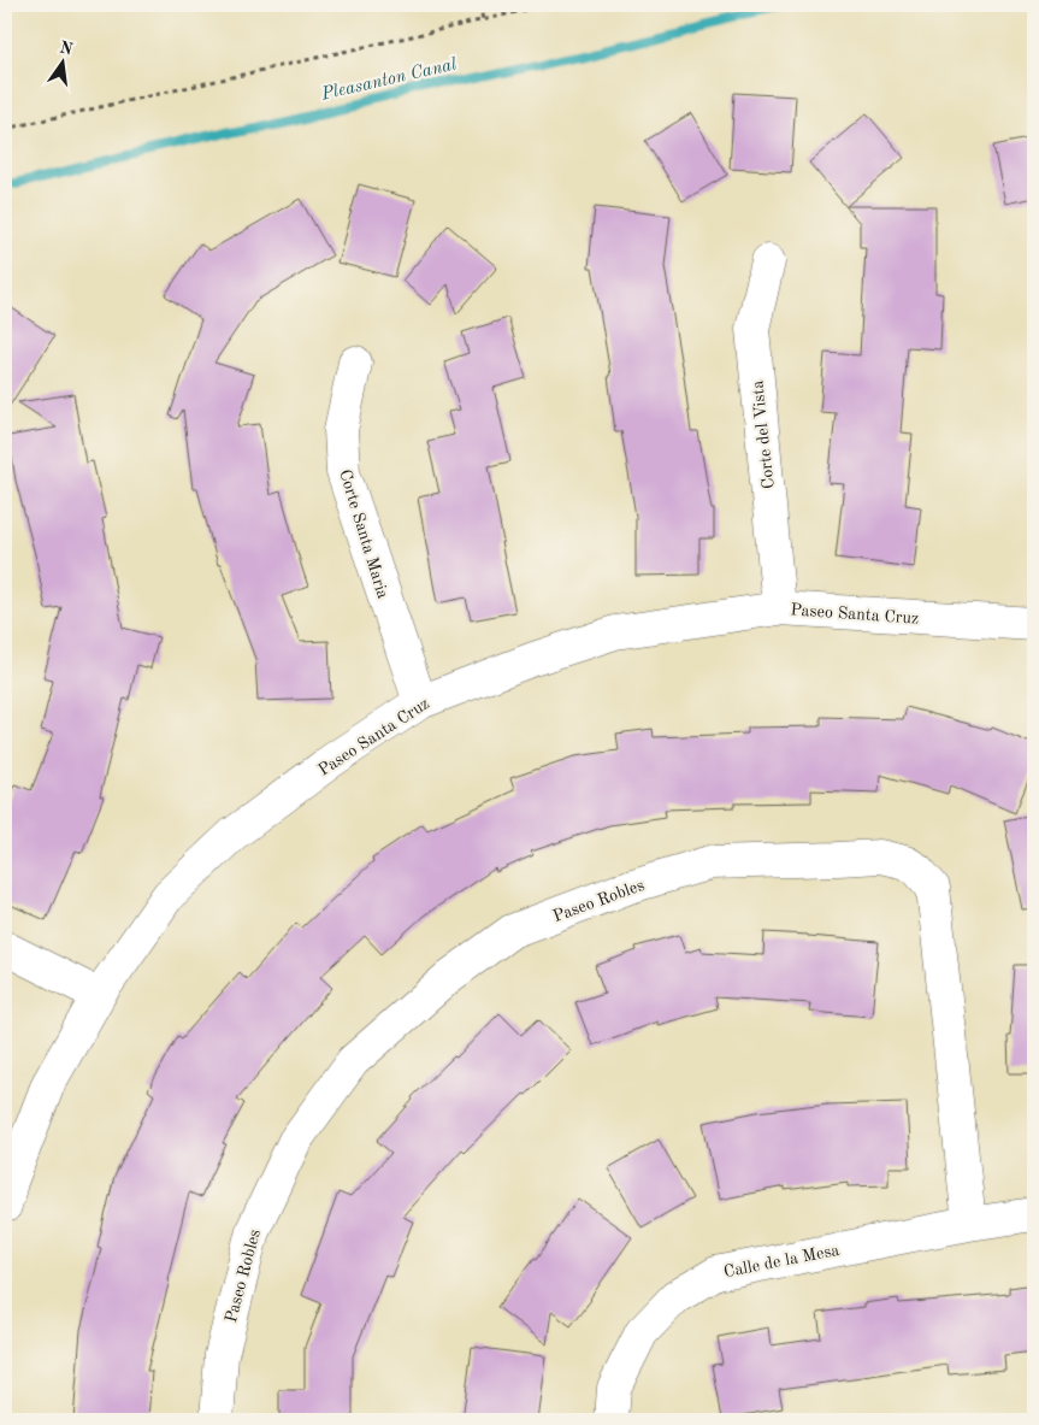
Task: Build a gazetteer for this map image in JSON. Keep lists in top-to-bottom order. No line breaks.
{"streets":{"street":["Corte del Vista","Corte Santa Maria","Paseo Santa Cruz","Paseo Robles","Calle de la Mesa"]},"crossings":[["Corte del Vista","Paseo Santa Cruz"],["Corte Santa Maria","Paseo Santa Cruz"],["Paseo Robles","Calle de la Mesa"]],"water":["Pleasanton Canal"],"north":"top"}
